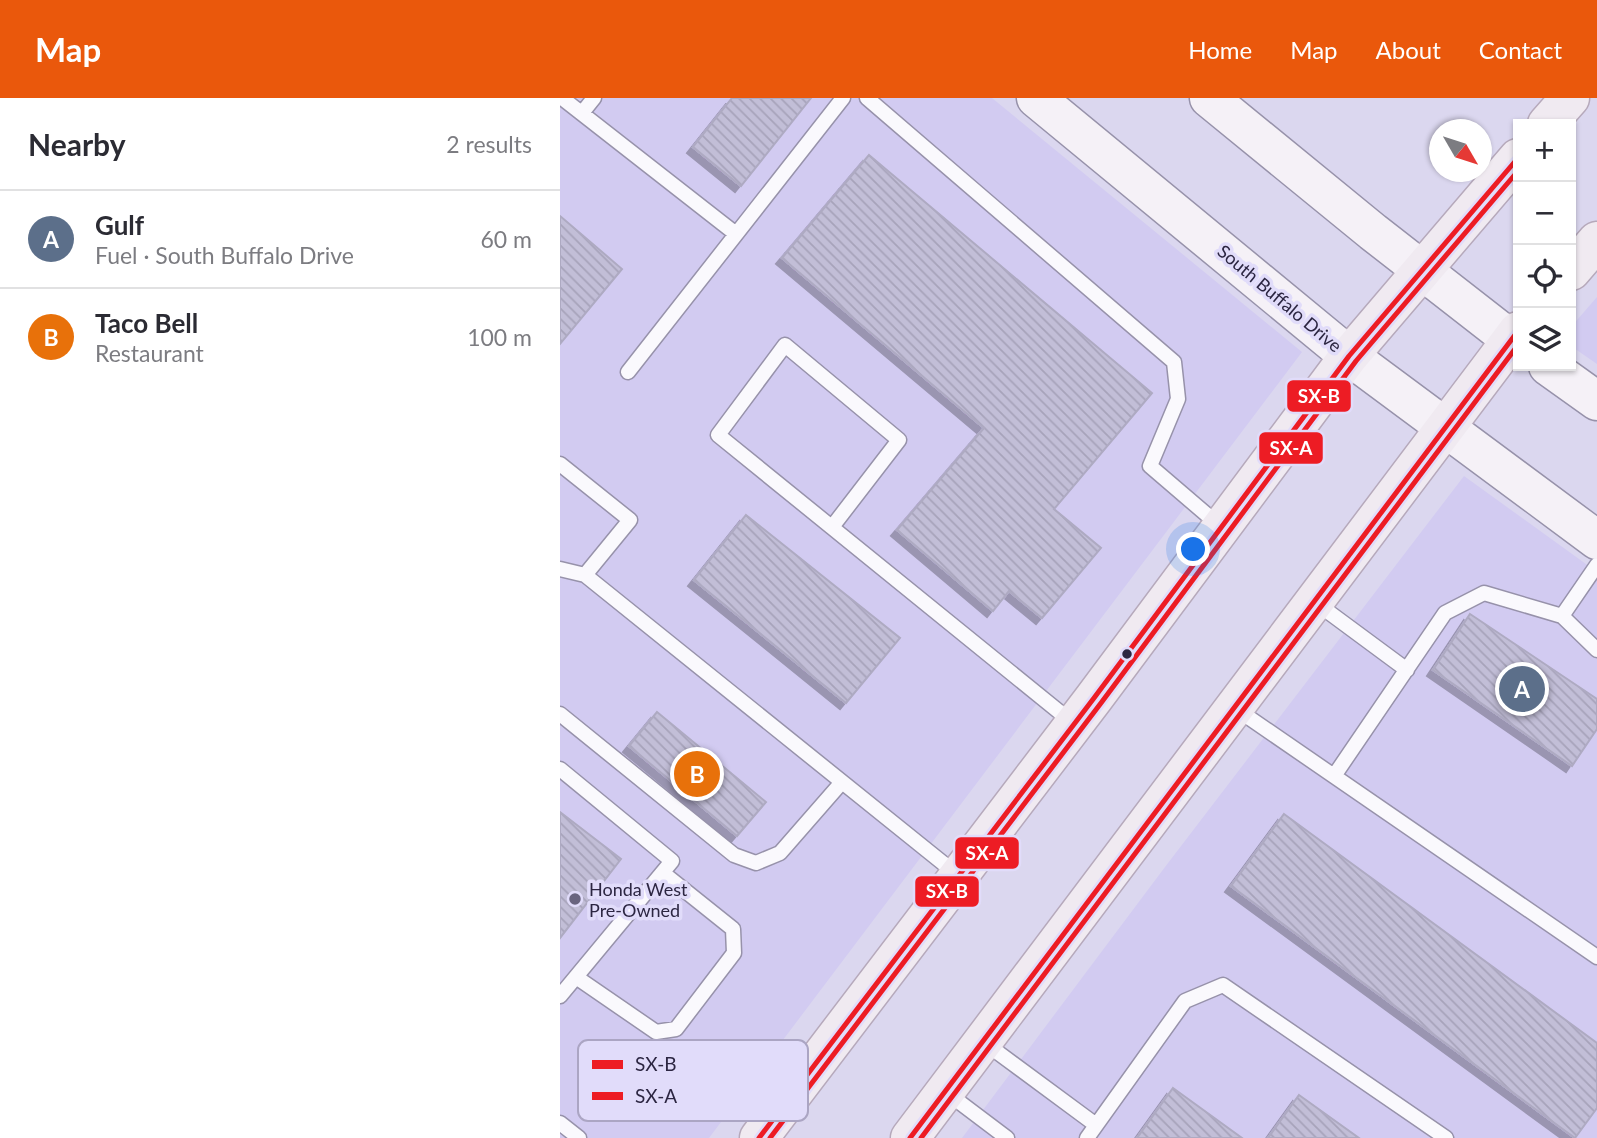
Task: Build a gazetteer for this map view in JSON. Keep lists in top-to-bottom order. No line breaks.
{"streets":{"main road":["South Buffalo Drive"]},"places":["Honda West Pre-Owned"],"lines":["transit line SX-B","transit line SX-A"],"legend":["SX-B","SX-A"],"north":"bottom right","page":{"header":"Map","nav":["Home","Map","About","Contact"],"heading":["Nearby","2 results"],"map_buttons":["+","−"],"list":[{"mark":"A","name":"Gulf","note":"Fuel · South Buffalo Drive","value":"60 m"},{"mark":"B","name":"Taco Bell","note":"Restaurant","value":"100 m"}],"pins":["A","B"]}}
